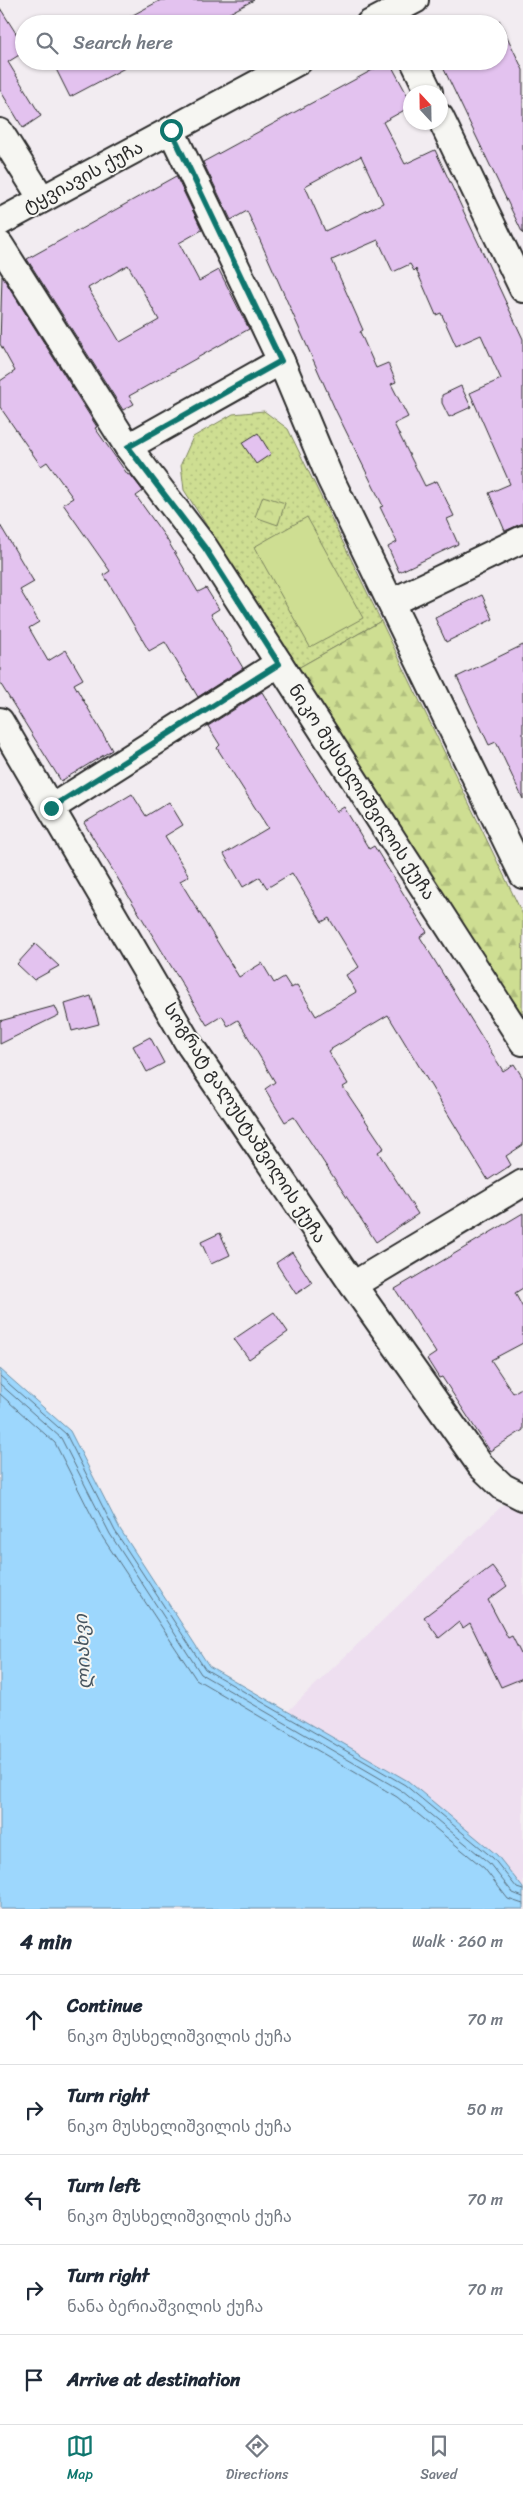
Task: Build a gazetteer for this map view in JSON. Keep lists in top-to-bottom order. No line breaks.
{"streets":{"street":["ტყვიავის ქუჩა","ნიკო მუსხელიშვილის ქუჩა","სოგრატ გალუსტაშვილის ქუჩა"]},"water":["ლიახვი"],"north":"top","page":{"search":"Search here","heading":["4 min","Walk · 260 m"],"list":[["Continue","ნიკო მუსხელიშვილის ქუჩა","70 m"],["Turn right","ნიკო მუსხელიშვილის ქუჩა","50 m"],["Turn left","ნიკო მუსხელიშვილის ქუჩა","70 m"],["Turn right","ნანა ბერიაშვილის ქუჩა","70 m"],"Arrive at destination"],"nav":["Map","Directions","Saved"]}}
